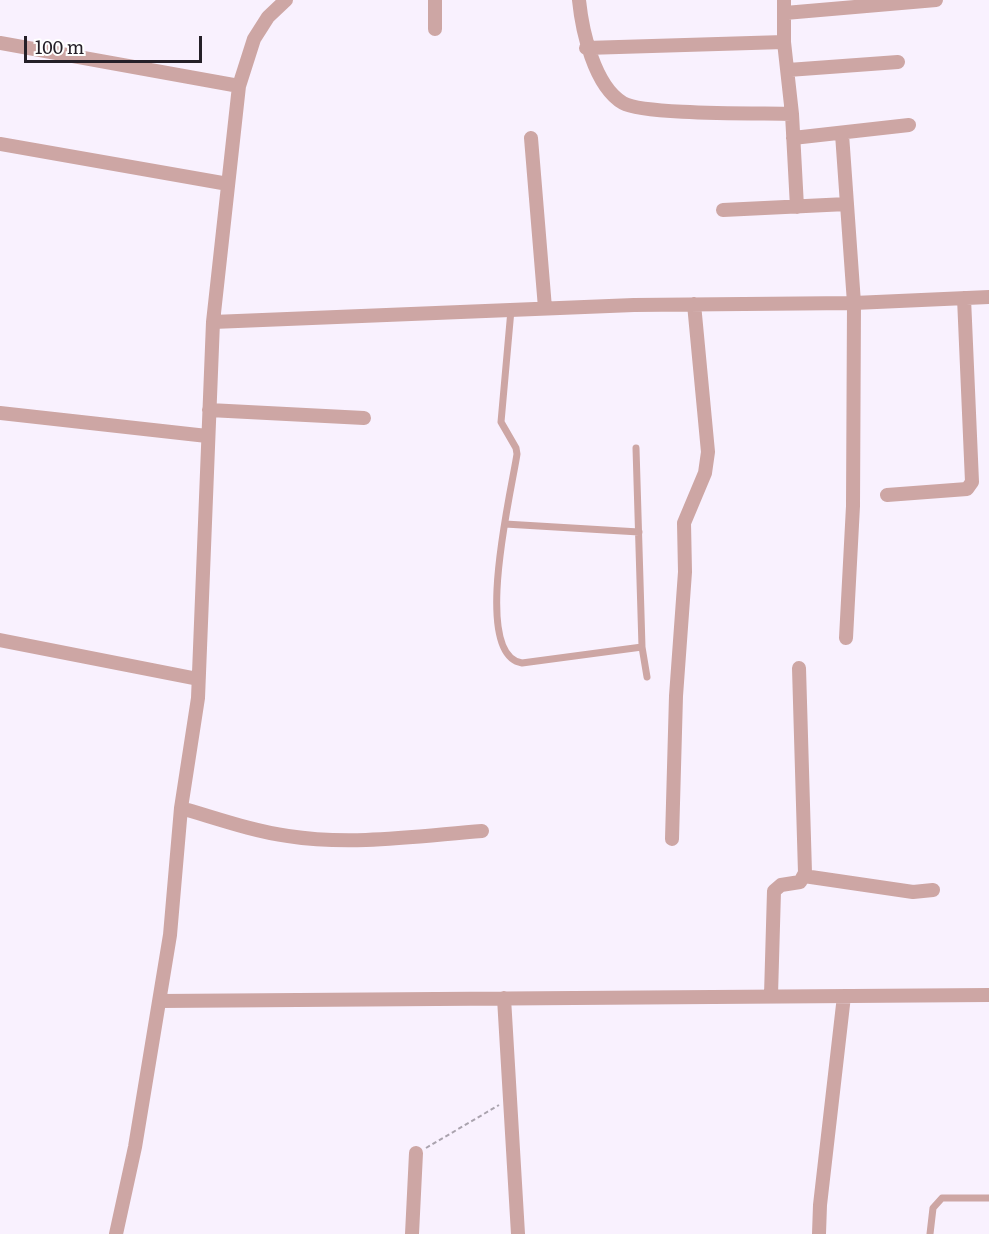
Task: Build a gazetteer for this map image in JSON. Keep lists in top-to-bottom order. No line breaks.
{"scale_bar":"100 m"}
